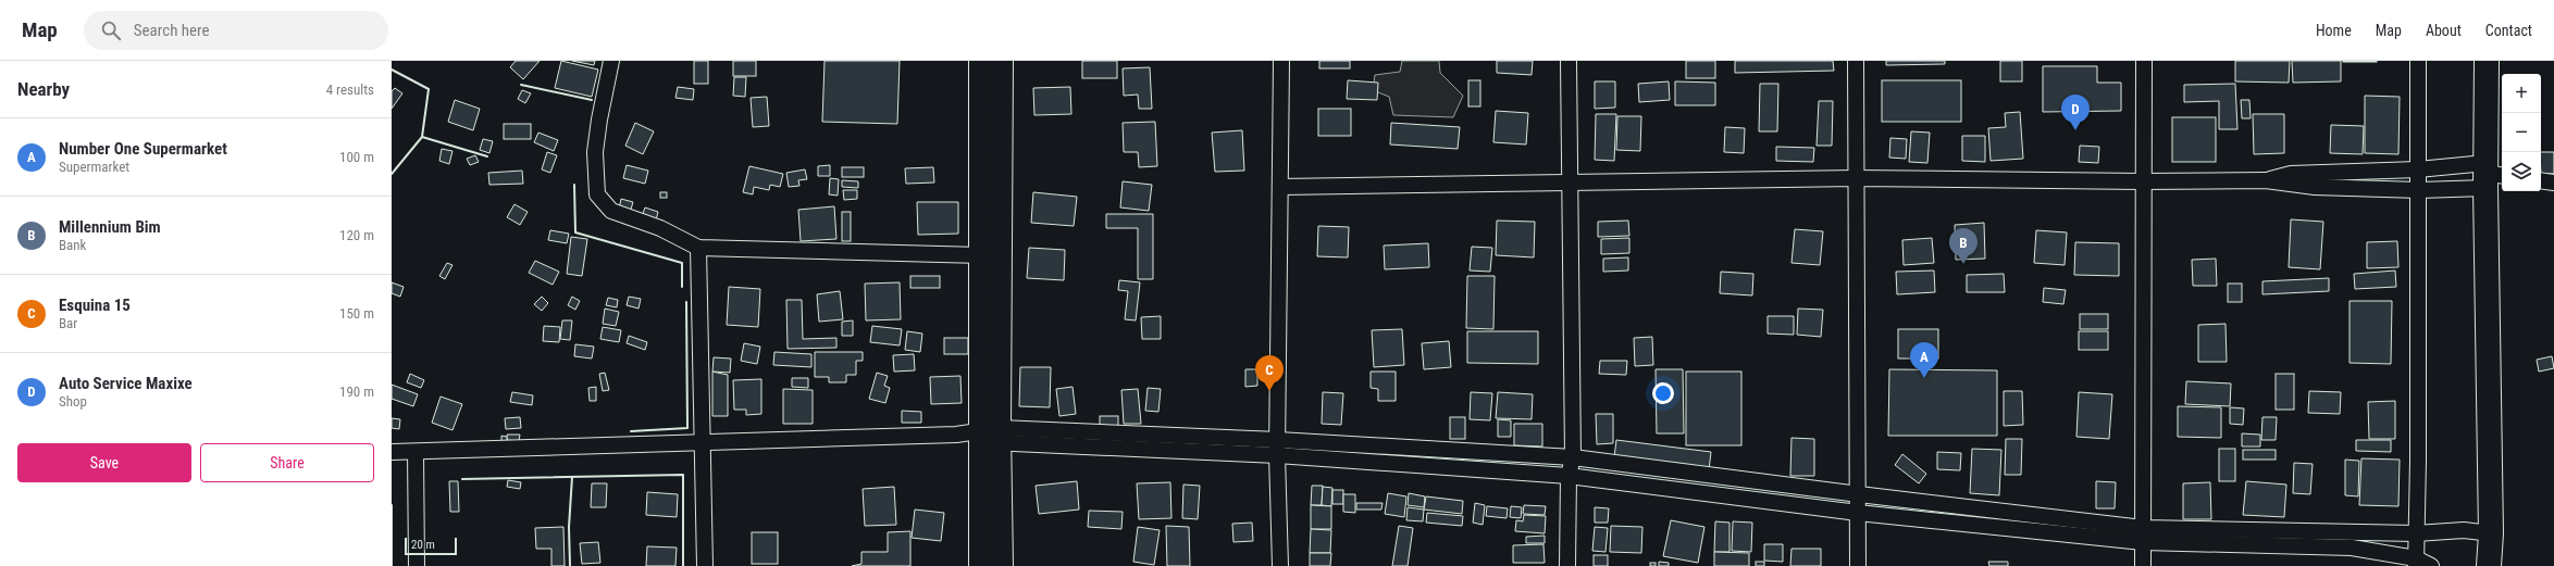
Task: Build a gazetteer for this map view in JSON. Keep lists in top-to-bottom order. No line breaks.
{"scale_bar":"20 m","page":{"header":"Map","search":"Search here","nav":["Home","Map","About","Contact"],"heading":["Nearby","4 results"],"map_buttons":["+","−"],"pins":["D","B","A","C"],"list":[{"mark":"A","name":"Number One Supermarket","note":"Supermarket","value":"100 m"},{"mark":"B","name":"Millennium Bim","note":"Bank","value":"120 m"},{"mark":"C","name":"Esquina 15","note":"Bar","value":"150 m"},{"mark":"D","name":"Auto Service Maxixe","note":"Shop","value":"190 m"}],"buttons":["Save","Share"],"scale":"20 m"}}
